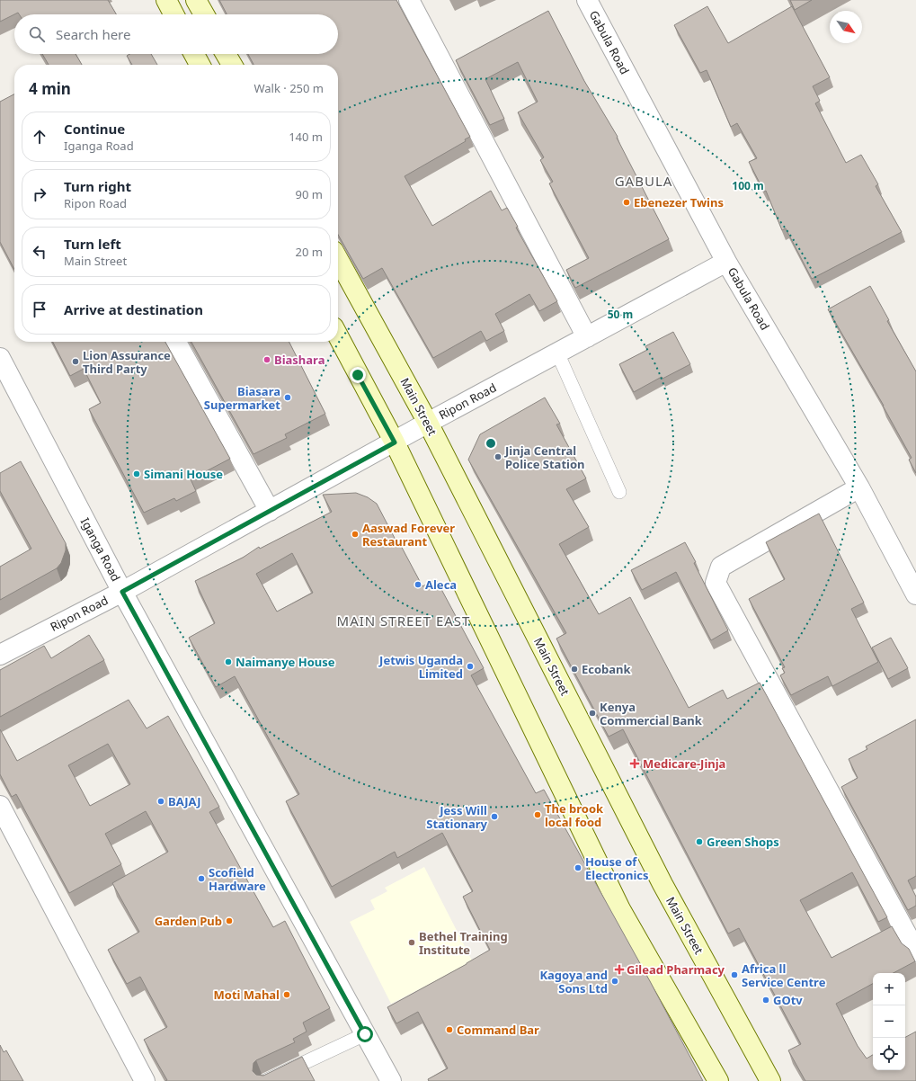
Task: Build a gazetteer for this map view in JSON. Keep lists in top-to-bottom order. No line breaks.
{"streets":{"street":["Gabula Road","Ripon Road","Main Street","Iganga Road"]},"crossings":[["Gabula Road","Ripon Road"],["Ripon Road","Main Street"],["Ripon Road","Iganga Road"]],"districts":["GABULA","MAIN STREET EAST"],"places":{"other":["Ebenezer Twins","Biashara","Lion Assurance Third Party","Biasara Supermarket","Jinja Central Police Station","Simani House","Aaswad Forever Restaurant","Aleca","Naimanye House","Jetwis Uganda Limited","Ecobank","Kenya Commercial Bank","BAJAJ","The brook local food","Jess Will Stationary","Green Shops","House of Electronics","Scofield Hardware","Garden Pub","Bethel Training Institute","Africa ll Service Centre","Kagoya and Sons Ltd","Moti Mahal","GOtv","Command Bar"],"health":["Medicare-Jinja","Gilead Pharmacy"]},"north":"bottom right","page":{"search":"Search here","heading":["4 min","Walk · 250 m"],"list":[["Continue","Iganga Road","140 m"],["Turn right","Ripon Road","90 m"],["Turn left","Main Street","20 m"],"Arrive at destination"],"map_buttons":["+","−"]},"rings":["100 m","50 m"]}
